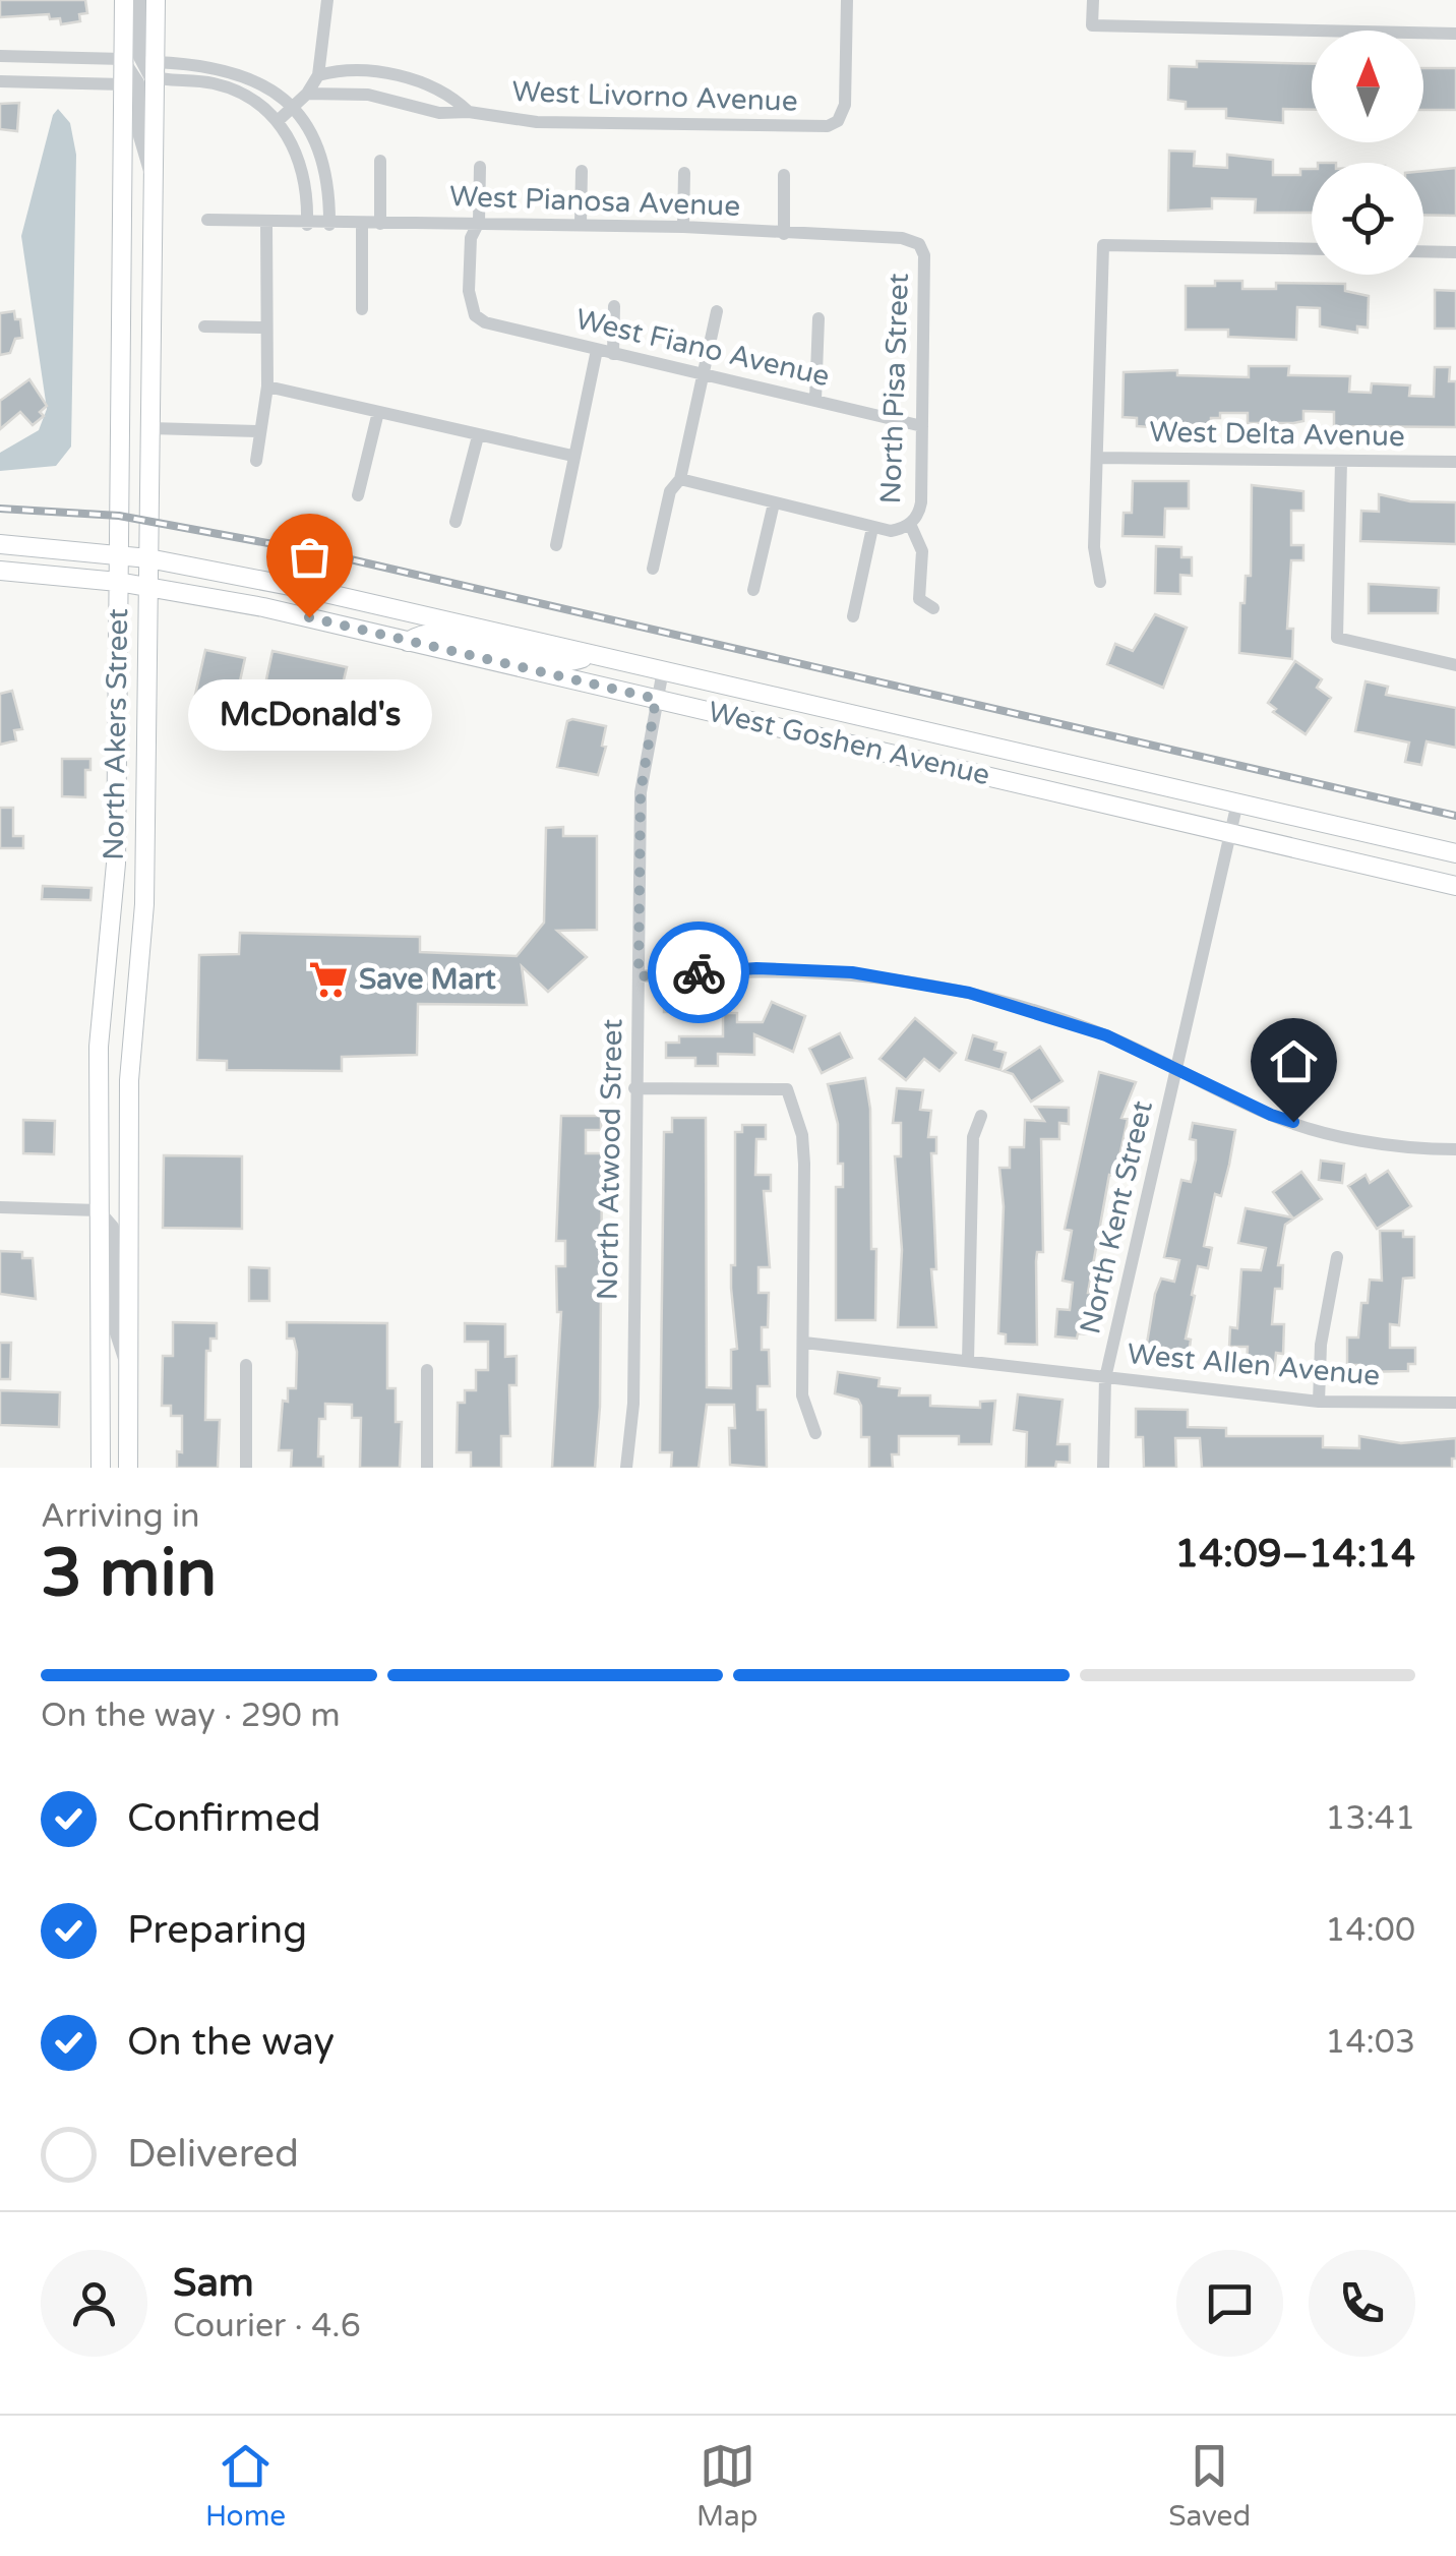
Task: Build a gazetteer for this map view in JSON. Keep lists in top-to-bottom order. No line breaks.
{"streets":{"main road":["North Akers Street","West Goshen Avenue"],"street":["West Livorno Avenue","West Pianosa Avenue","West Fiano Avenue","North Pisa Street","West Delta Avenue","North Atwood Street","North Kent Street","West Allen Avenue"]},"crossings":[["West Pianosa Avenue","West Fiano Avenue"],["West Pianosa Avenue","North Pisa Street"],["West Fiano Avenue","North Pisa Street"],["North Akers Street","West Goshen Avenue"],["West Goshen Avenue","North Atwood Street"],["West Goshen Avenue","North Kent Street"],["North Kent Street","West Allen Avenue"]],"places":{"other":["McDonald's"],"supermarket":["Save Mart"]},"north":"top","page":{"bubble":"McDonald's","heading":["3 min","Arriving in","14:09–14:14"],"panel":["Sam","Courier · 4.6"],"bar":"On the way · 290 m","list":[["Confirmed","13:41"],["Preparing","14:00"],["On the way","14:03"],"Delivered"],"tabs":["Home","Map","Saved"]}}
